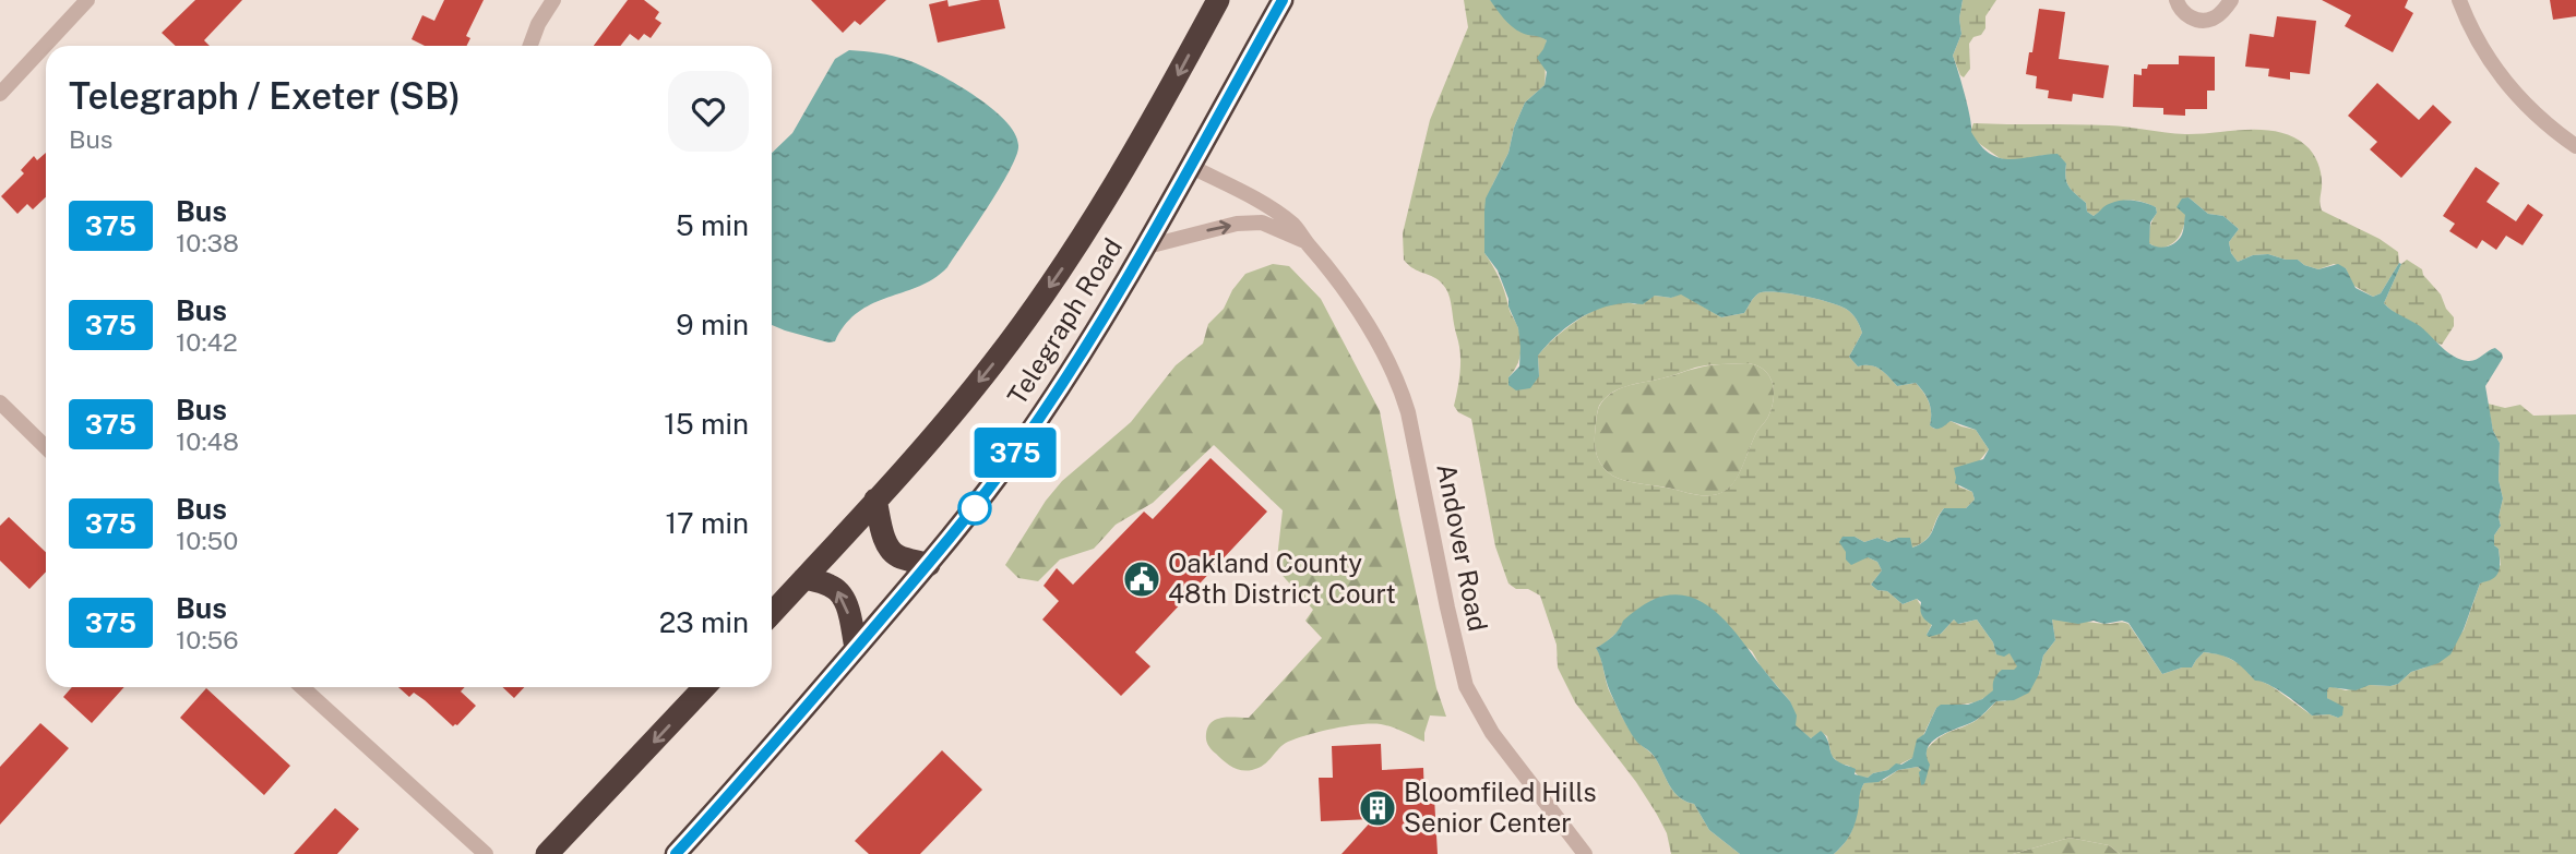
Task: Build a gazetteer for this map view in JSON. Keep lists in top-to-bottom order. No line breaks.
{"streets":{"highway":["Telegraph Road"],"street":["Andover Road"]},"crossings":[["Telegraph Road","Andover Road"]],"places":{"public building":["Oakland County 48th District Court"],"building":["Bloomfiled Hills Senior Center"]},"lines":["bus line 375"],"page":{"on_map":"375","heading":["Telegraph / Exeter (SB)","Bus"],"list":[{"mark":"375","name":"Bus","note":"10:38","value":"5 min"},{"mark":"375","name":"Bus","note":"10:42","value":"9 min"},{"mark":"375","name":"Bus","note":"10:48","value":"15 min"},{"mark":"375","name":"Bus","note":"10:50","value":"17 min"},{"mark":"375","name":"Bus","note":"10:56","value":"23 min"}]}}
